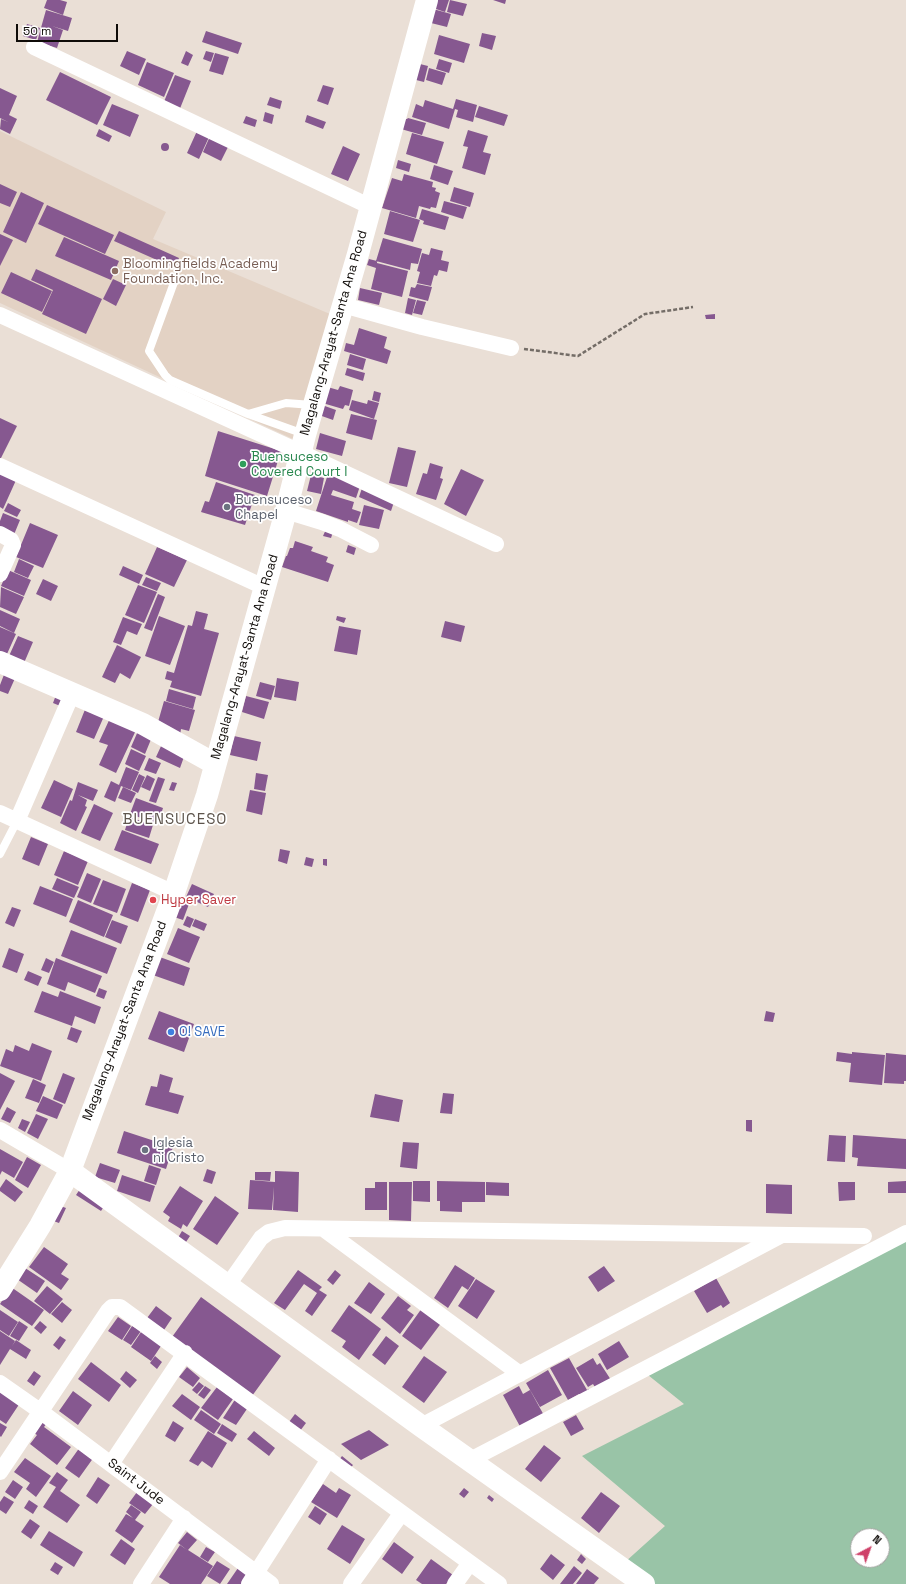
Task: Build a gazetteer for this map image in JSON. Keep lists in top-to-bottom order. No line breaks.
{"streets":{"main road":["Magalang-Arayat-Santa Ana Road"],"street":["Saint Jude"]},"districts":["BUENSUCESO"],"places":["Bloomingfields Academy Foundation, Inc.","Buensuceso Covered Court I","Buensuceso Chapel","Hyper Saver","O! SAVE","Iglesia ni Cristo"],"scale_bar":"50 m","north":"top right"}
